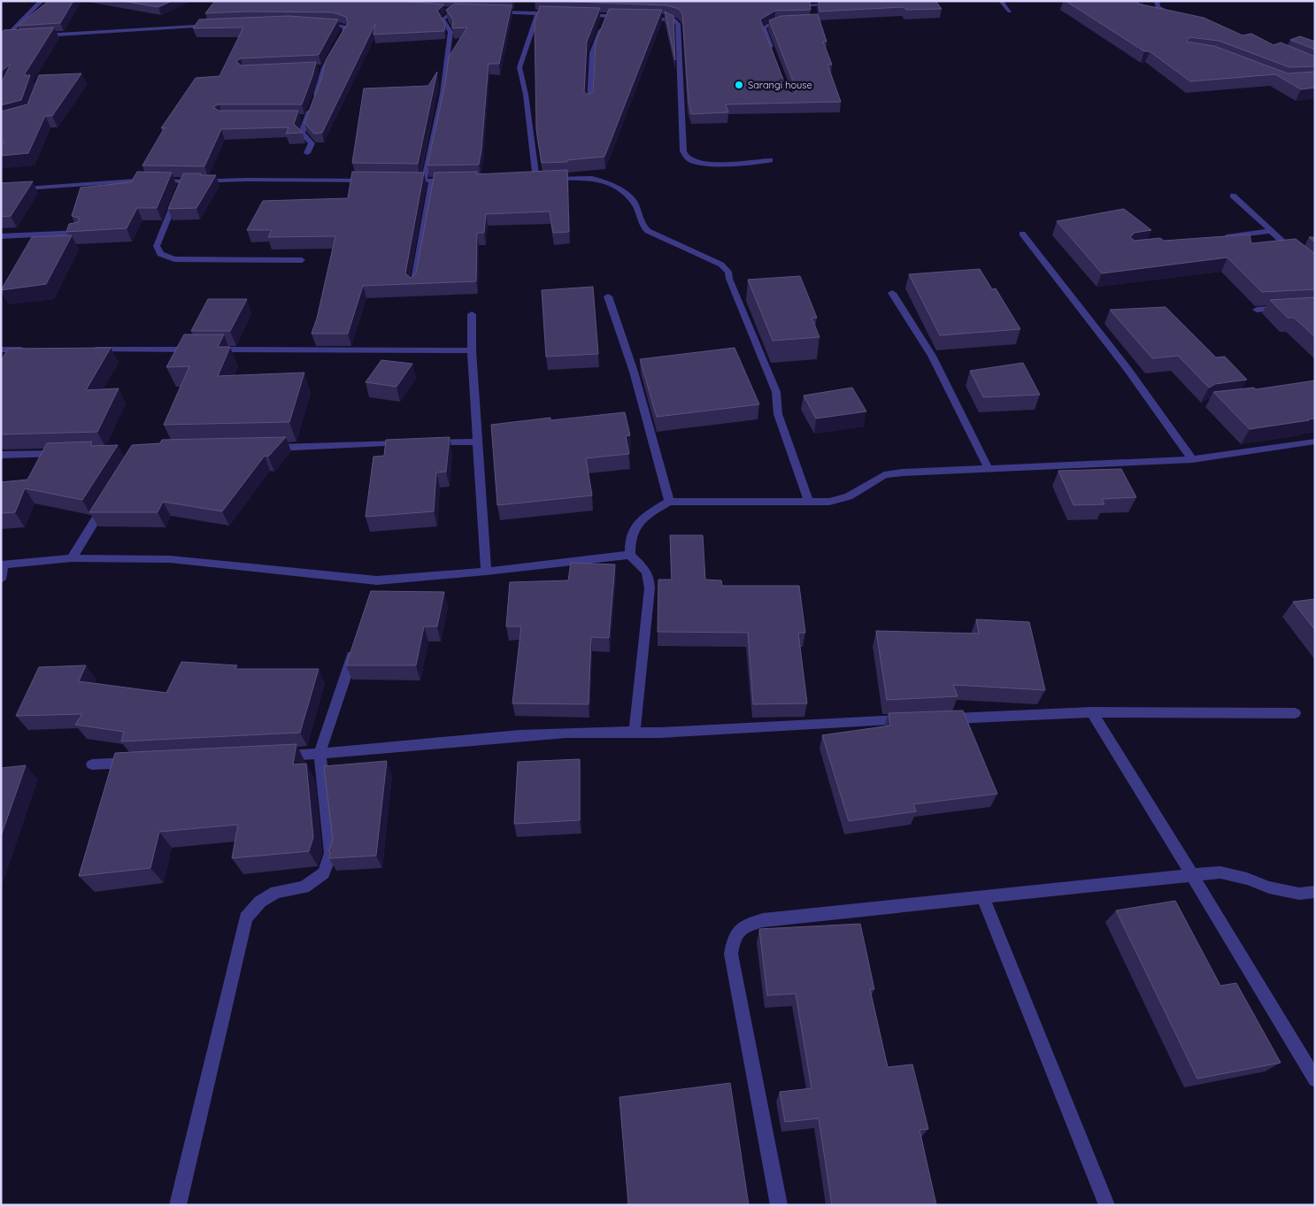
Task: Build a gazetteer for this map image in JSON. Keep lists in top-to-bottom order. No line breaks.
{"places":["Sarangi house"]}
